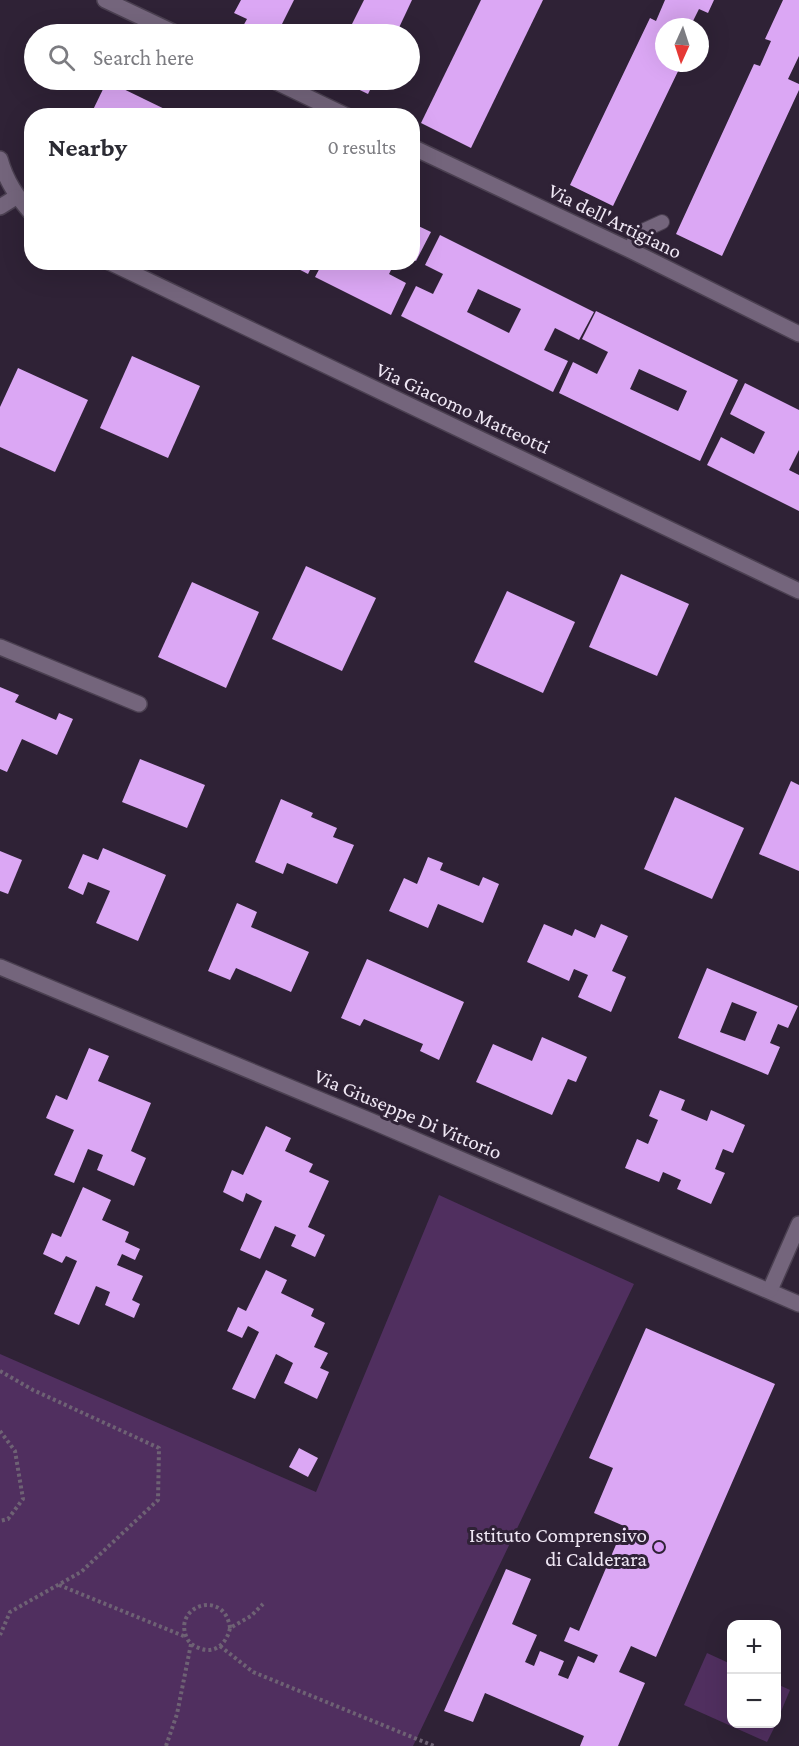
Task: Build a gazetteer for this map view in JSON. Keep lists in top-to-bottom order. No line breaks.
{"streets":{"street":["Via dell'Artigiano","Via Giacomo Matteotti","Via Giuseppe Di Vittorio"]},"places":["Istituto Comprensivo di Calderara"],"north":"bottom","page":{"search":"Search here","heading":["Nearby","0 results"],"map_buttons":["+","−"]}}
